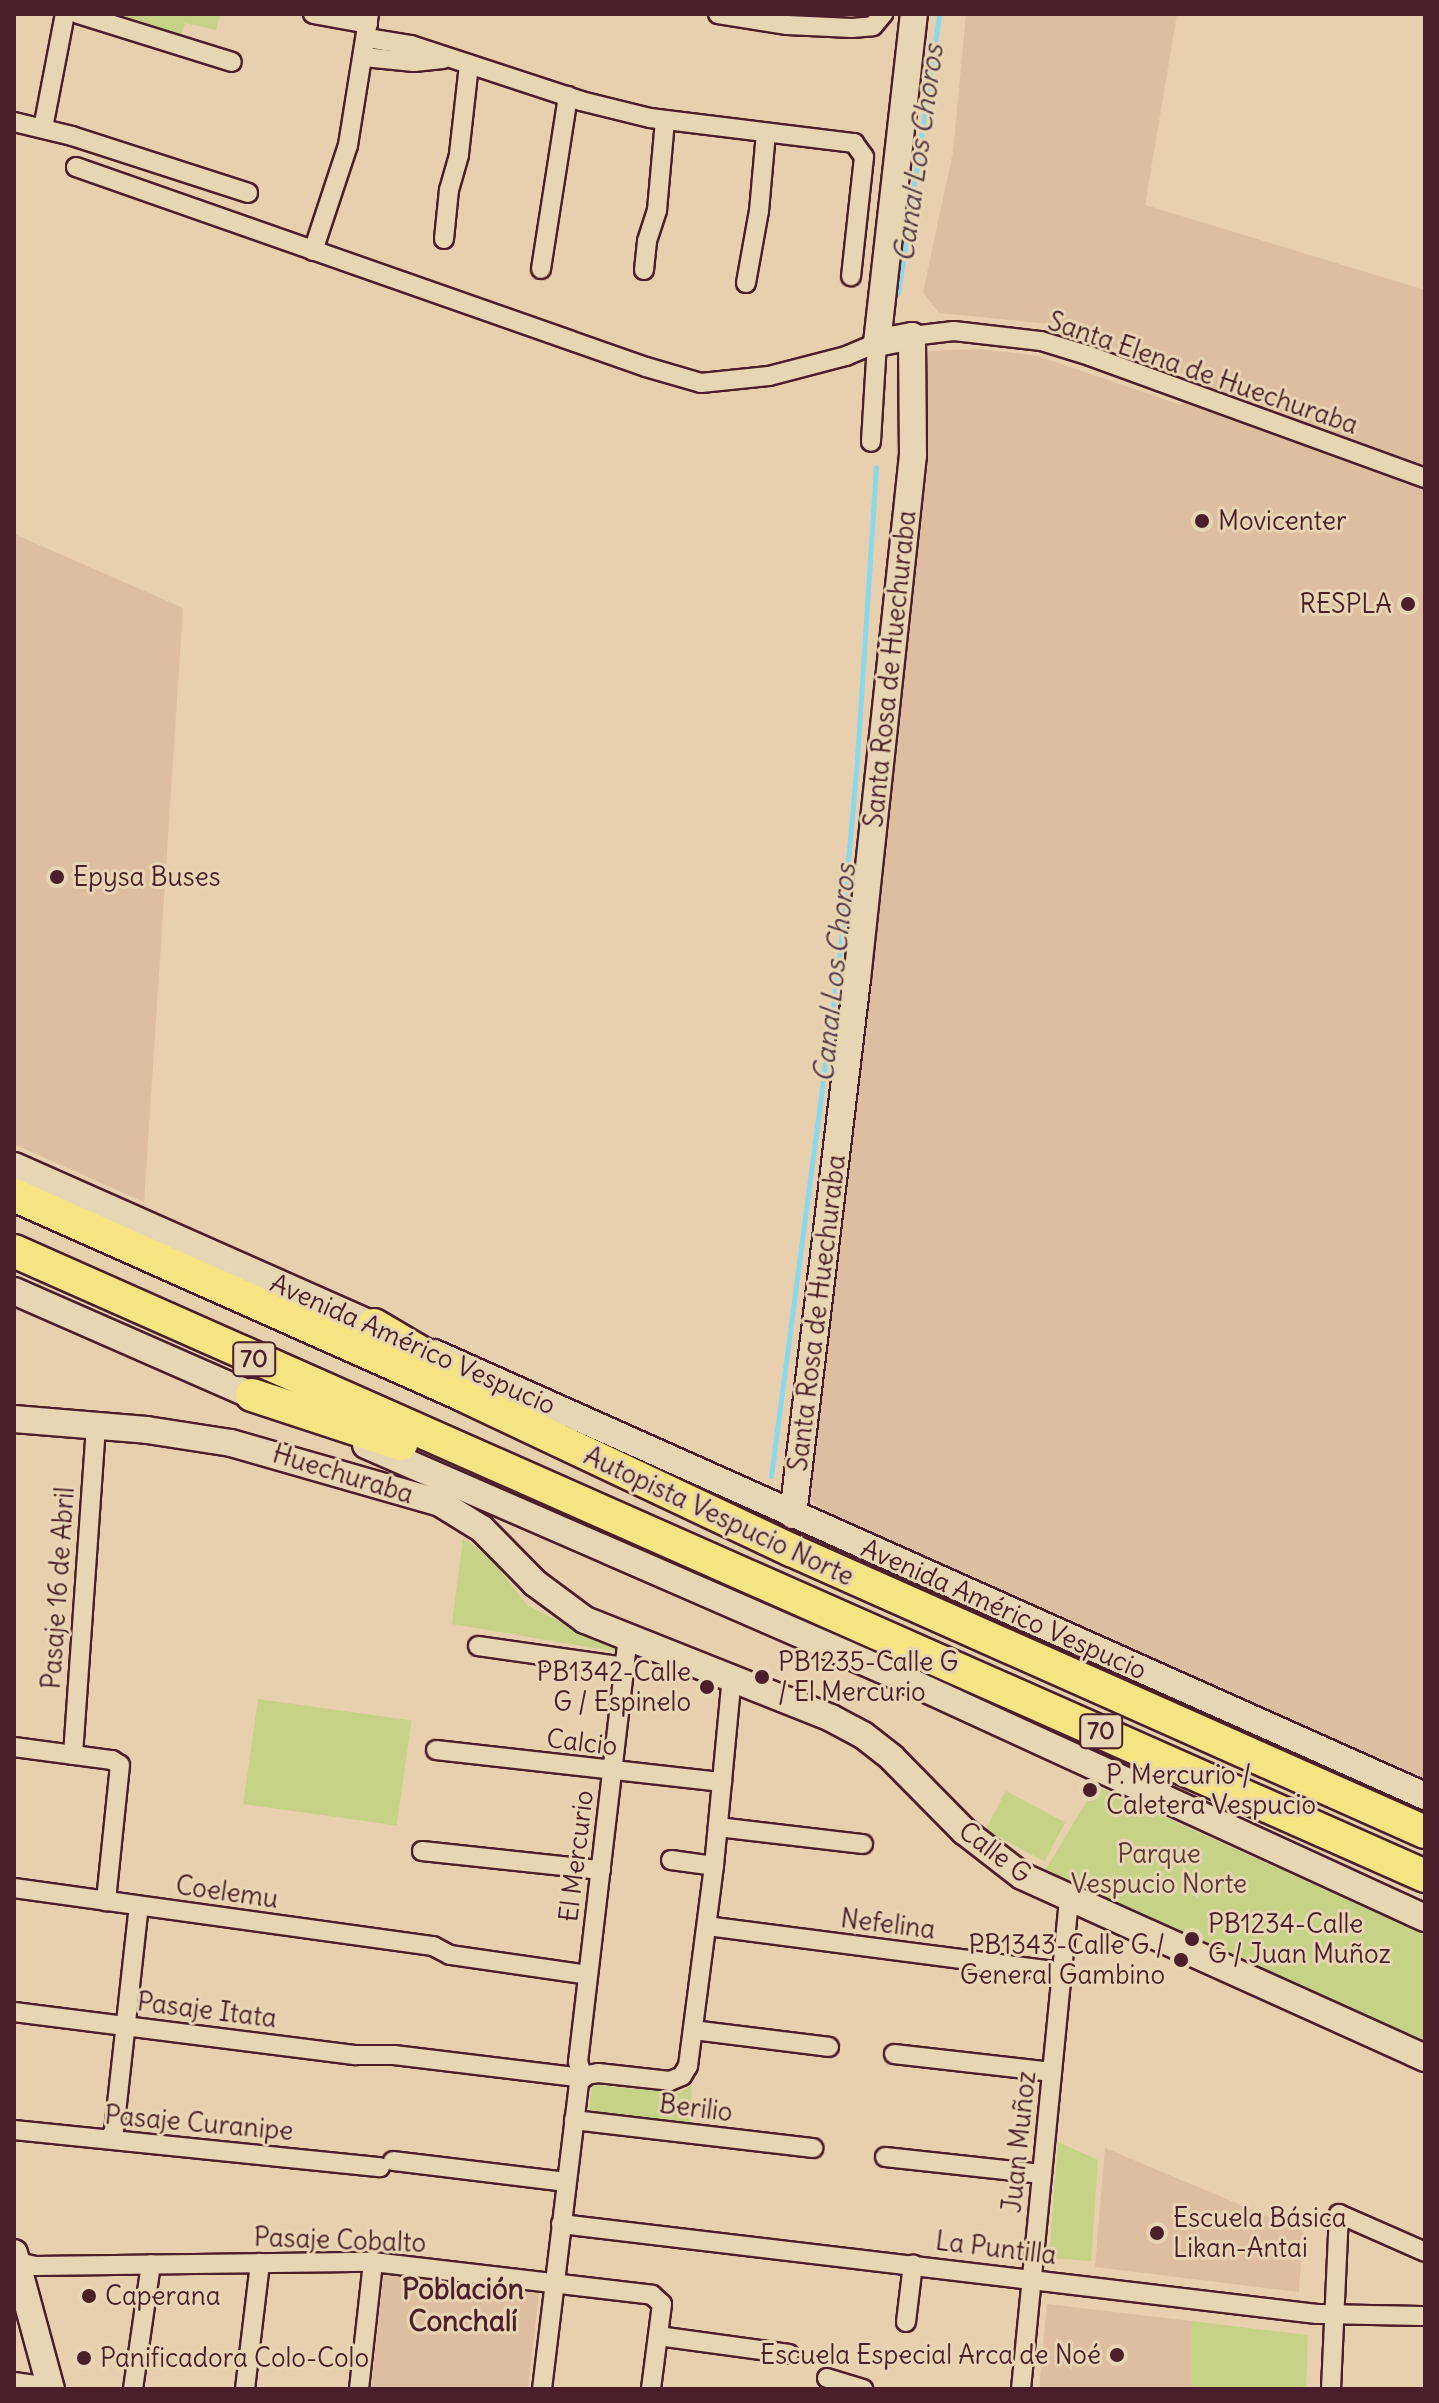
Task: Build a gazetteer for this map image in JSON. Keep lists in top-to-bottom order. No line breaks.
{"streets":{"highway":["70","Autopista Vespucio Norte"],"street":["Santa Elena de Huechuraba","Santa Rosa de Huechuraba","Avenida Américo Vespucio","Huechuraba","Pasaje 16 de Abril","Calcio","Calle G","El Mercurio","Coelemu","Nefelina","Pasaje Itata","Berilio","Pasaje Curanipe","Juan Muñoz","Pasaje Cobalto","La Puntilla"]},"crossings":[["Santa Elena de Huechuraba","Santa Rosa de Huechuraba"],["Santa Rosa de Huechuraba","Avenida Américo Vespucio"],["Huechuraba","Pasaje 16 de Abril"],["Huechuraba","Calle G"],["Huechuraba","El Mercurio"],["Calcio","El Mercurio"],["Calle G","El Mercurio"],["Calle G","Juan Muñoz"],["El Mercurio","Coelemu"],["El Mercurio","Pasaje Itata"],["El Mercurio","Berilio"],["El Mercurio","Pasaje Curanipe"],["El Mercurio","Pasaje Cobalto"],["El Mercurio","La Puntilla"],["Nefelina","Juan Muñoz"],["Juan Muñoz","La Puntilla"]],"districts":["Población Conchalí"],"water":["Canal Los Choros"],"parks":["Parque Vespucio Norte"],"places":["Movicenter","RESPLA","Epysa Buses","PB1235-Calle G / El Mercurio","PB1342-Calle G / Espinelo","P. Mercurio / Caletera Vespucio","PB1234-Calle G / Juan Muñoz","PB1343-Calle G / General Gambino","Escuela Básica Likan-Antai","Caperana","Escuela Especial Arca de Noé","Panificadora Colo-Colo"]}
